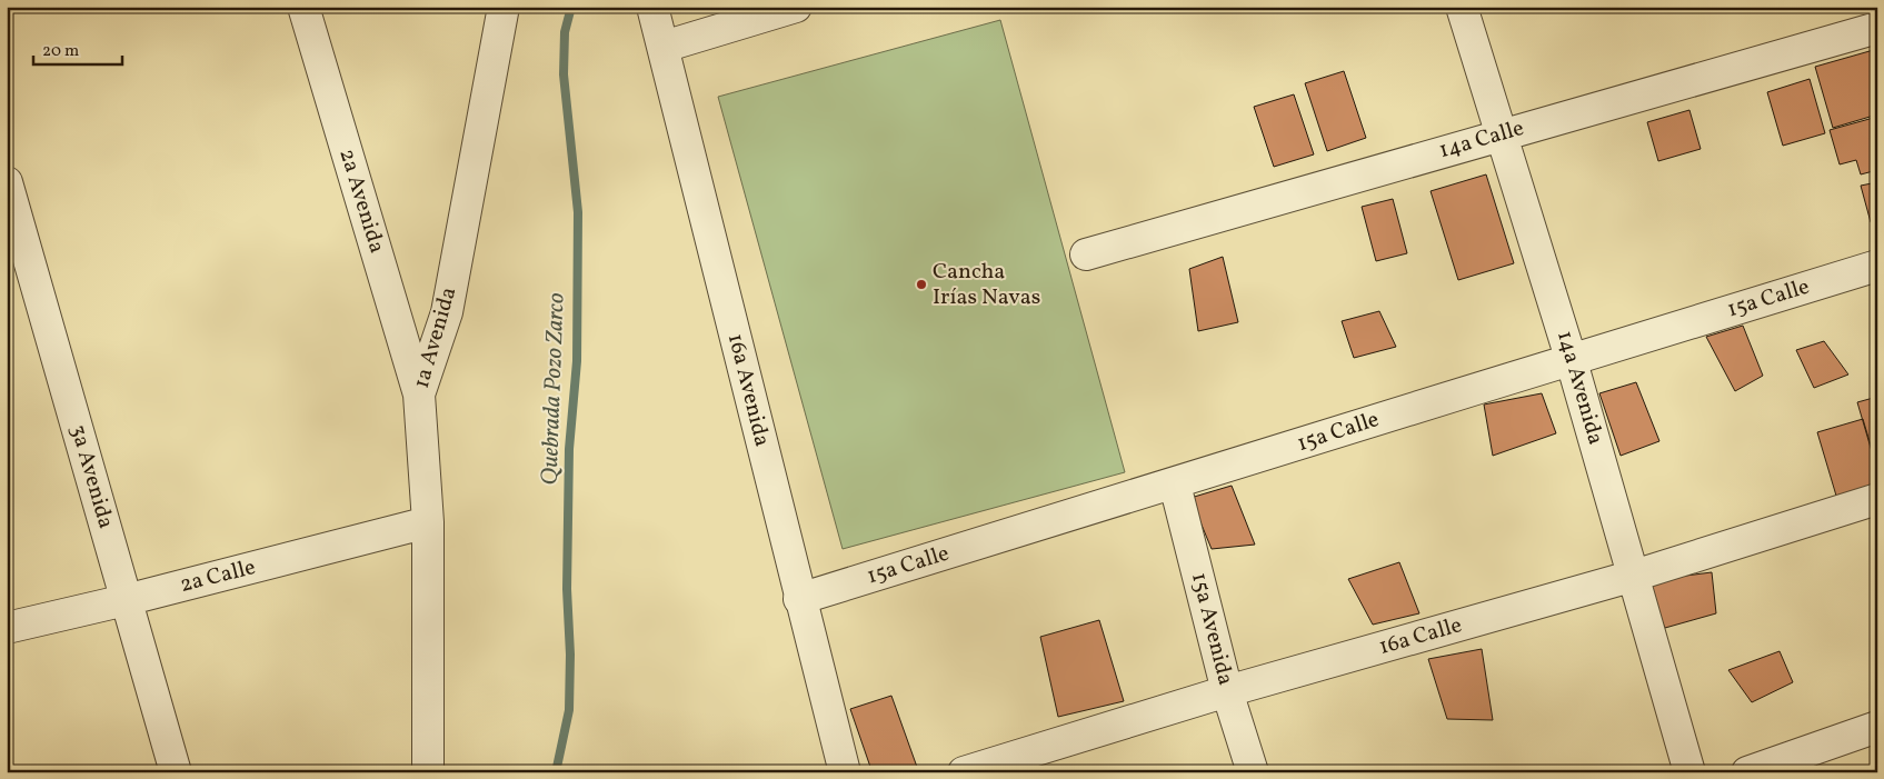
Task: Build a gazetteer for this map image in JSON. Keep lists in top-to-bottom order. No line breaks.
{"streets":{"street":["14a Calle","2a Avenida","15a Calle","1a Avenida","14a Avenida","16a Avenida","3a Avenida","2a Calle","15a Avenida","16a Calle"]},"crossings":[["14a Calle","14a Avenida"],["2a Avenida","1a Avenida"],["15a Calle","14a Avenida"],["15a Calle","16a Avenida"],["15a Calle","15a Avenida"],["1a Avenida","2a Calle"],["14a Avenida","16a Calle"],["3a Avenida","2a Calle"],["15a Avenida","16a Calle"]],"water":["Quebrada Pozo Zarco"],"places":["Cancha Irías Navas"],"scale_bar":"20 m"}
